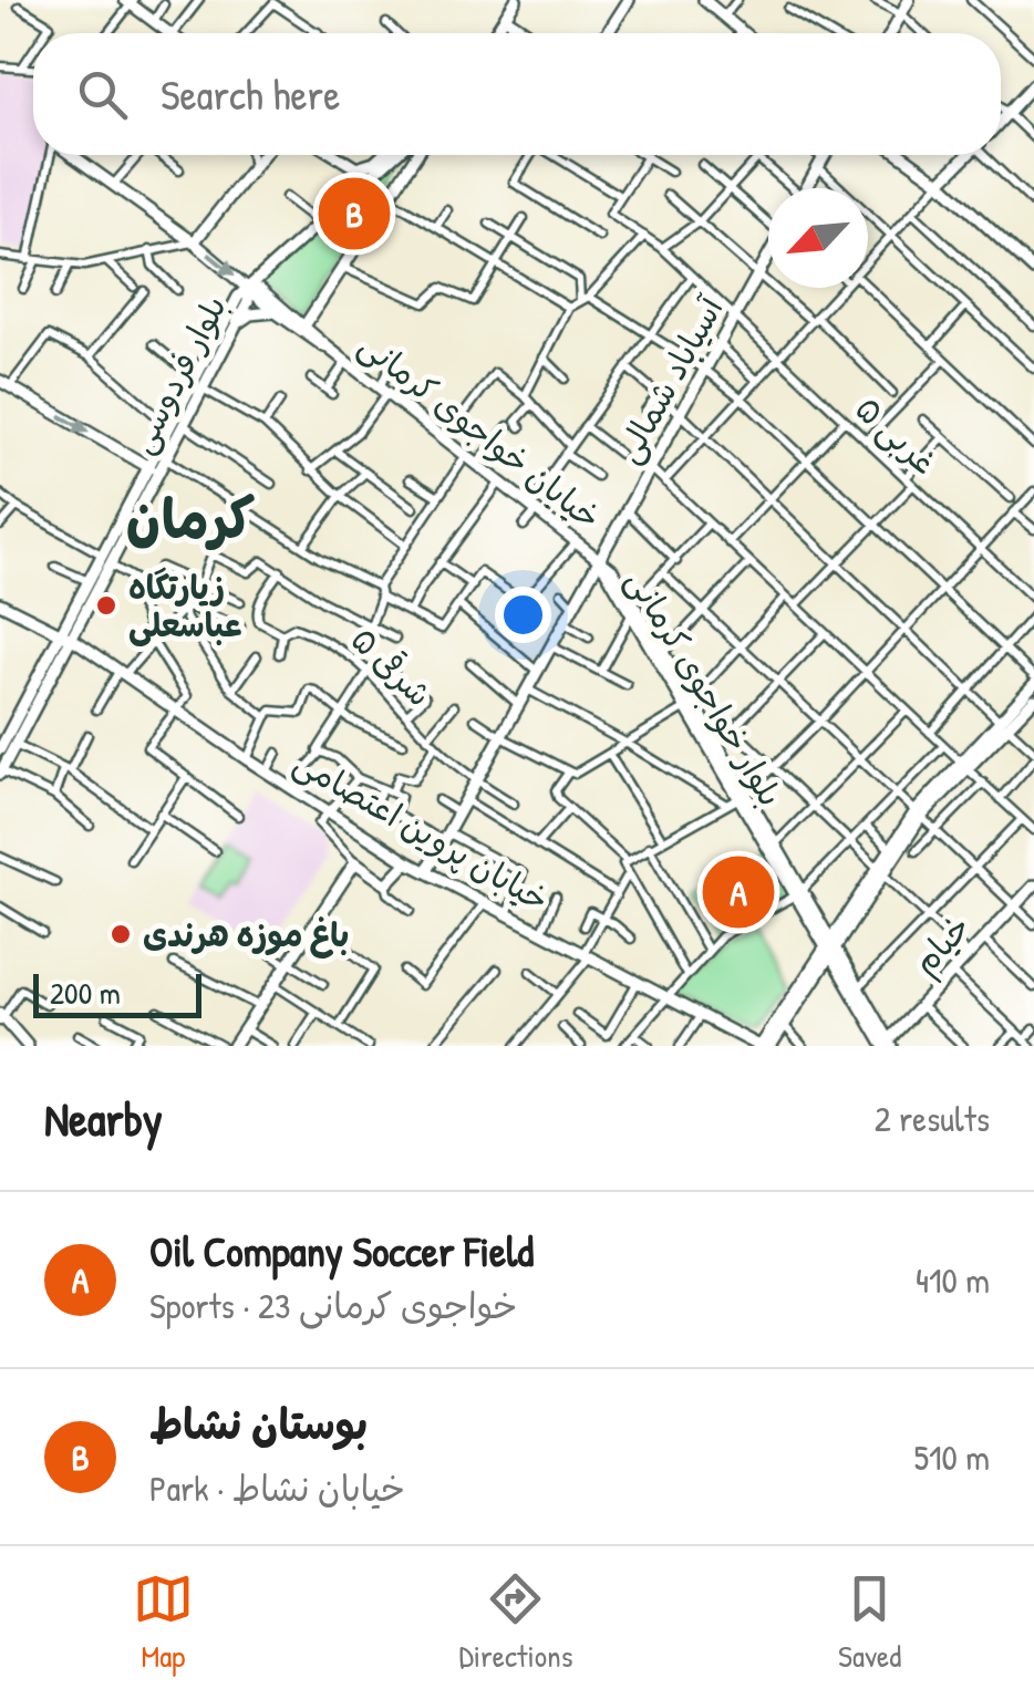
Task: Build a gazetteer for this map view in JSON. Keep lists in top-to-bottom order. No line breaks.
{"streets":{"main road":["بلوار فردوسی","آسیاباد شمالی","خیابان خواجوی کرمانی","بلوار خواجوی کرمانی","خیابان پروین اعتصامی","خیام"],"street":["۵ غربی","شرقی ۵"]},"crossings":[["بلوار فردوسی","خیابان پروین اعتصامی"],["آسیاباد شمالی","خیابان خواجوی کرمانی"],["آسیاباد شمالی","۵ غربی"],["آسیاباد شمالی","شرقی ۵"],["آسیاباد شمالی","بلوار خواجوی کرمانی"],["آسیاباد شمالی","خیابان پروین اعتصامی"],["خیابان خواجوی کرمانی","بلوار خواجوی کرمانی"],["بلوار خواجوی کرمانی","خیام"]],"districts":["کرمان"],"places":["زیارتگاه عباسعلی","باغ موزه هرندی"],"scale_bar":"200 m","north":"bottom left","page":{"search":"Search here","pins":["B","A"],"scale":"200 m","heading":["Nearby","2 results"],"list":[{"mark":"A","name":"Oil Company Soccer Field","note":"Sports · خواجوی کرمانی 23","value":"410 m"},{"mark":"B","name":"بوستان نشاط","note":"Park · خیابان نشاط","value":"510 m"}],"nav":["Map","Directions","Saved"]}}
